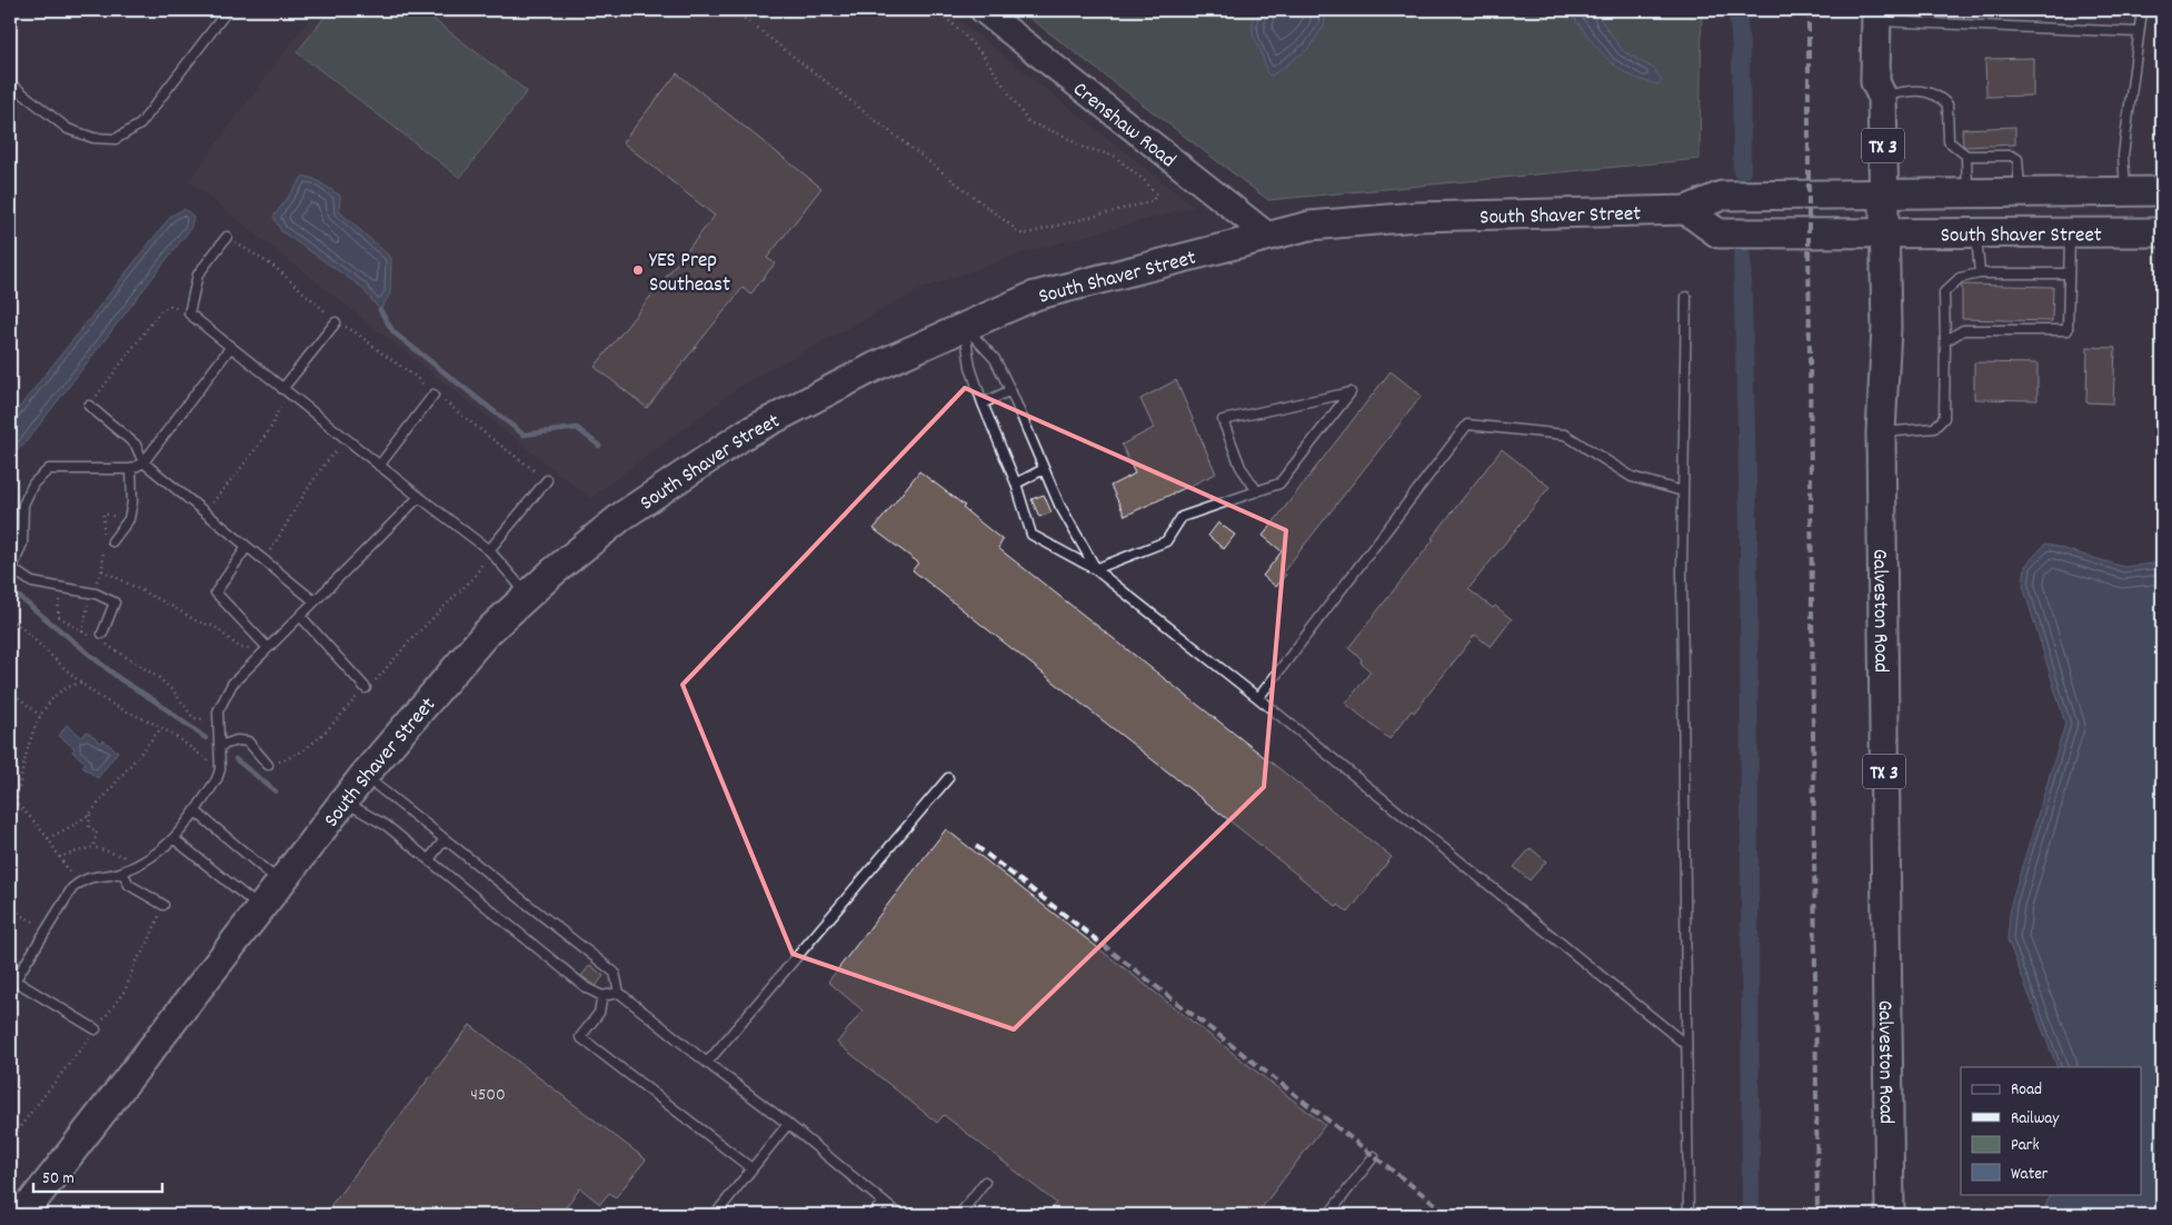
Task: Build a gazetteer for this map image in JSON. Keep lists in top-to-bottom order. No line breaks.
{"streets":{"main road":["Crenshaw Road","TX 3","South Shaver Street","Galveston Road"]},"crossings":[["Crenshaw Road","South Shaver Street"],["South Shaver Street","Galveston Road"]],"places":["YES Prep Southeast"],"house_numbers":["4500"],"legend":["Road","Railway","Park","Water"],"scale_bar":"50 m"}
